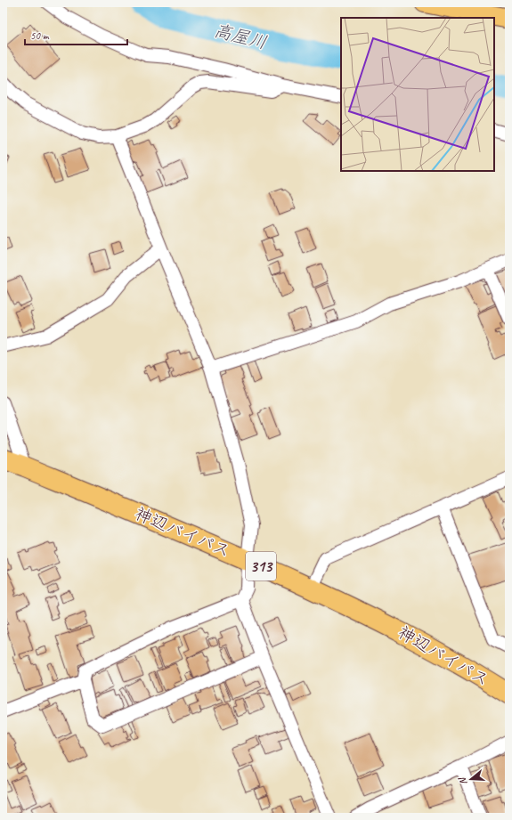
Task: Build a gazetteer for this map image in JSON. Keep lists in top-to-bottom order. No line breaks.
{"streets":{"main road":["神辺バイパス","313"]},"water":["高屋川"],"scale_bar":"50 m","north":"left"}
